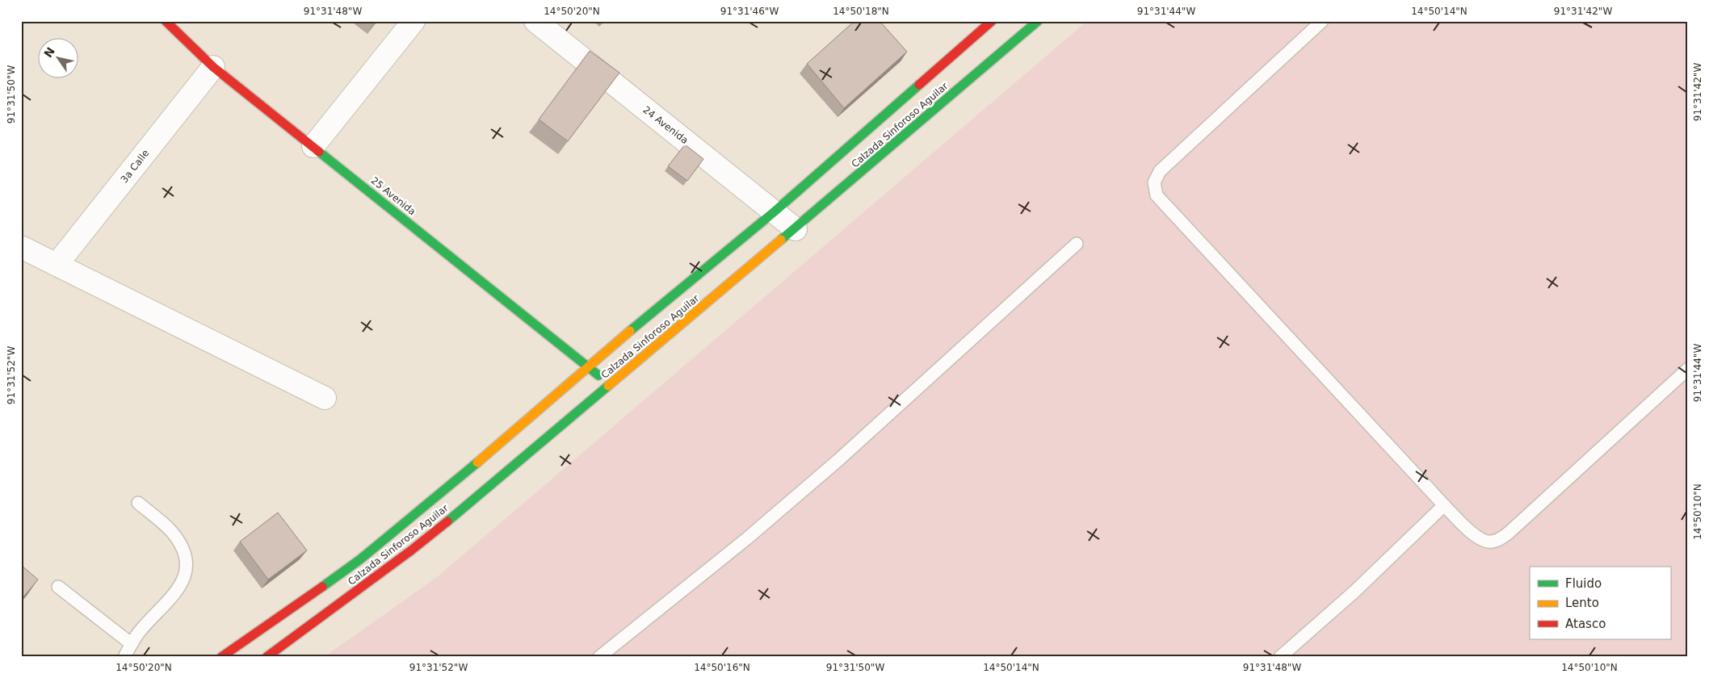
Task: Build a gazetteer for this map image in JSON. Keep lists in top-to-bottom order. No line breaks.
{"streets":{"main road":["Calzada Sinforoso Aguilar","25 Avenida"],"street":["24 Avenida","3a Calle"]},"crossings":[["24 Avenida","Calzada Sinforoso Aguilar"],["Calzada Sinforoso Aguilar","25 Avenida"],["3a Calle","25 Avenida"]],"legend":["Fluido","Lento","Atasco"],"north":"top left","coordinates":["91°31'48\"W","14°50'20\"N","91°31'46\"W","14°50'18\"N","91°31'44\"W","14°50'14\"N","91°31'42\"W","91°31'50\"W","91°31'52\"W","14°50'10\"N","14°50'16\"N"]}
